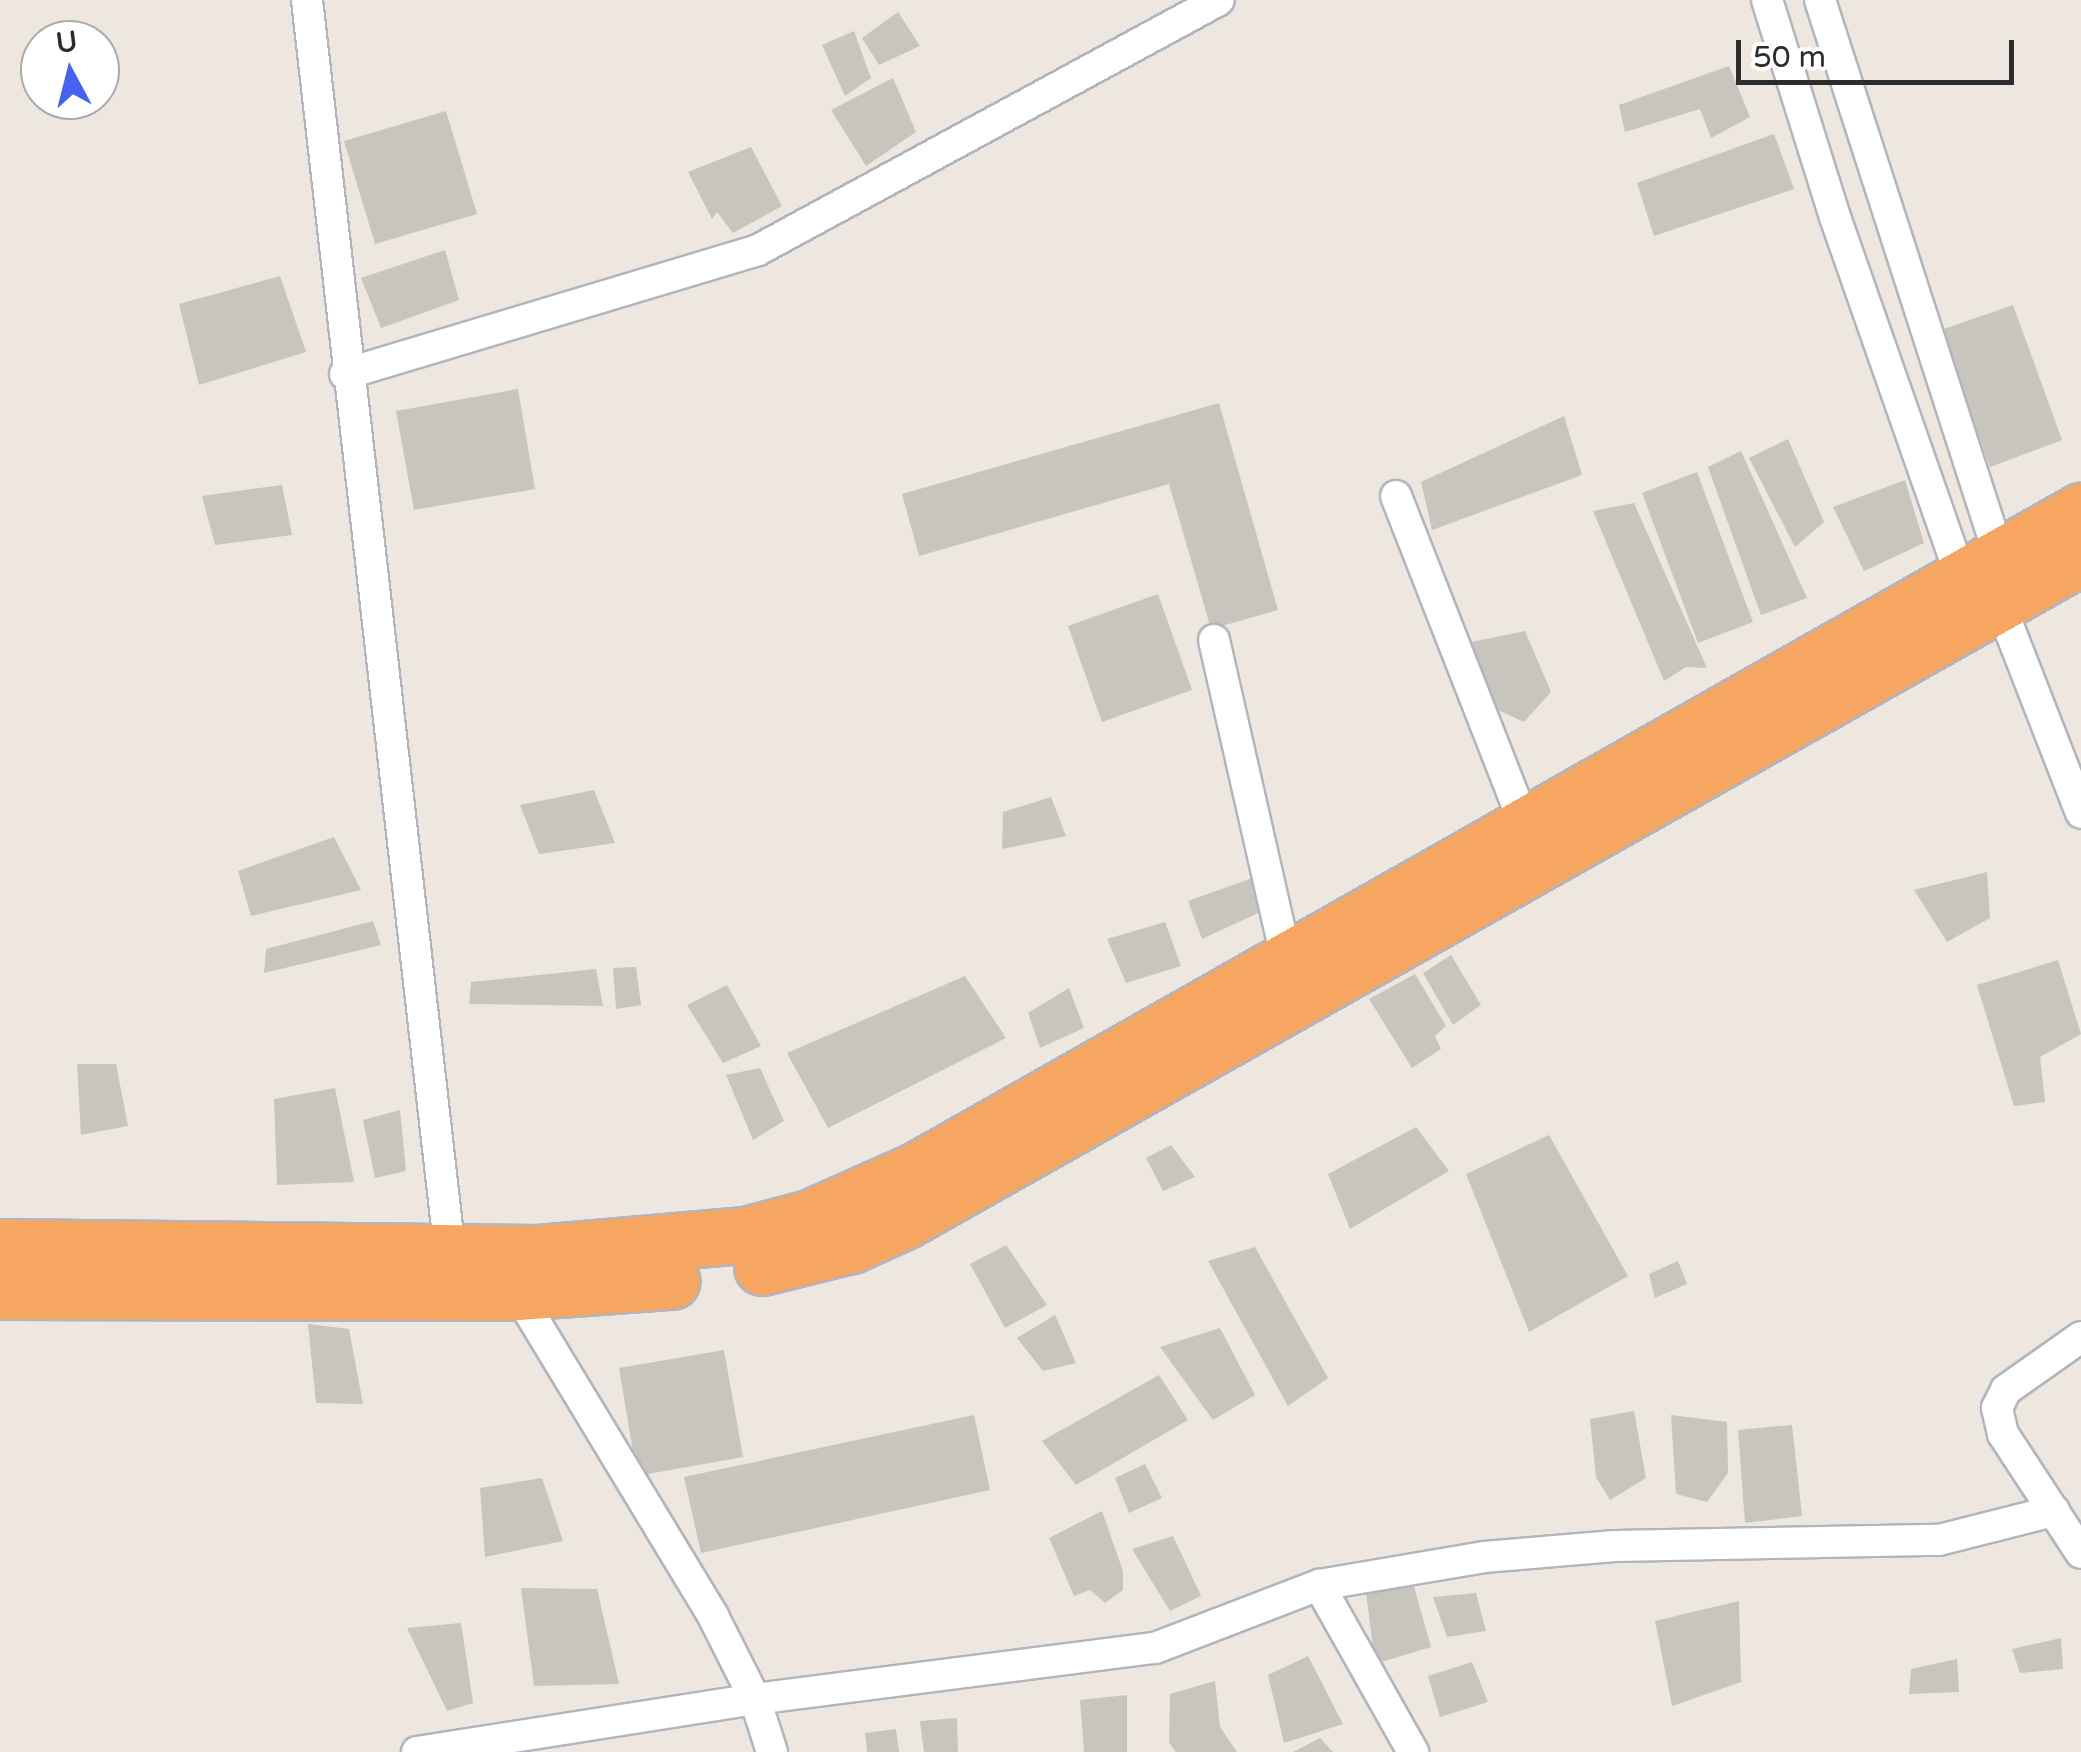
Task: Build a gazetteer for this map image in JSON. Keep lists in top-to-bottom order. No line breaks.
{"scale_bar":"50 m","north":"top"}
